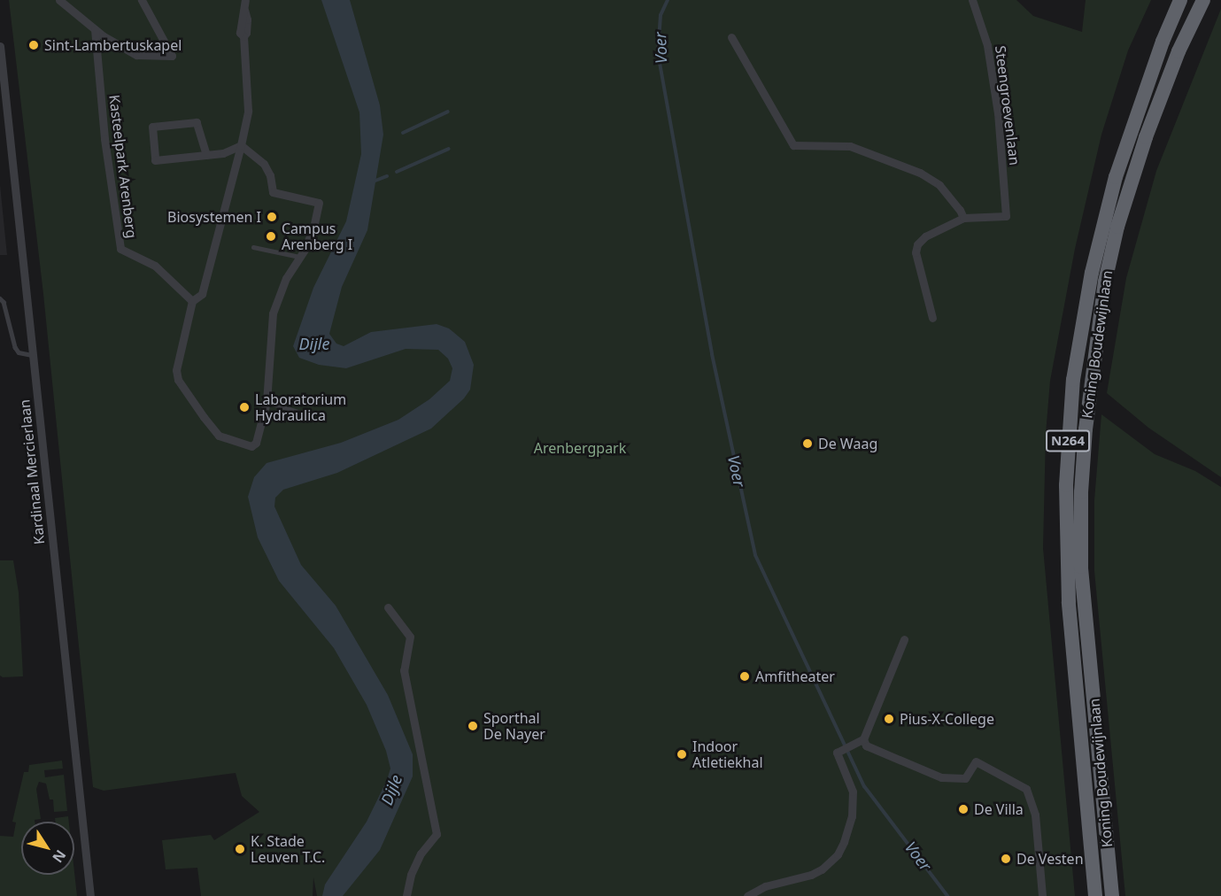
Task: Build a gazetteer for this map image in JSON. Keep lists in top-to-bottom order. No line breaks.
{"streets":{"highway":["Koning Boudewijnlaan","N264"],"street":["Steengroevenlaan","Kasteelpark Arenberg","Kardinaal Mercierlaan"]},"water":["Voer","Dijle"],"parks":["Arenbergpark"],"places":["Sint-Lambertuskapel","Biosystemen I","Campus Arenberg I","Laboratorium Hydraulica","De Waag","Amfitheater","Pius-X-College","Sporthal De Nayer","Indoor Atletiekhal","De Villa","K. Stade Leuven T.C.","De Vesten"],"north":"bottom right"}
